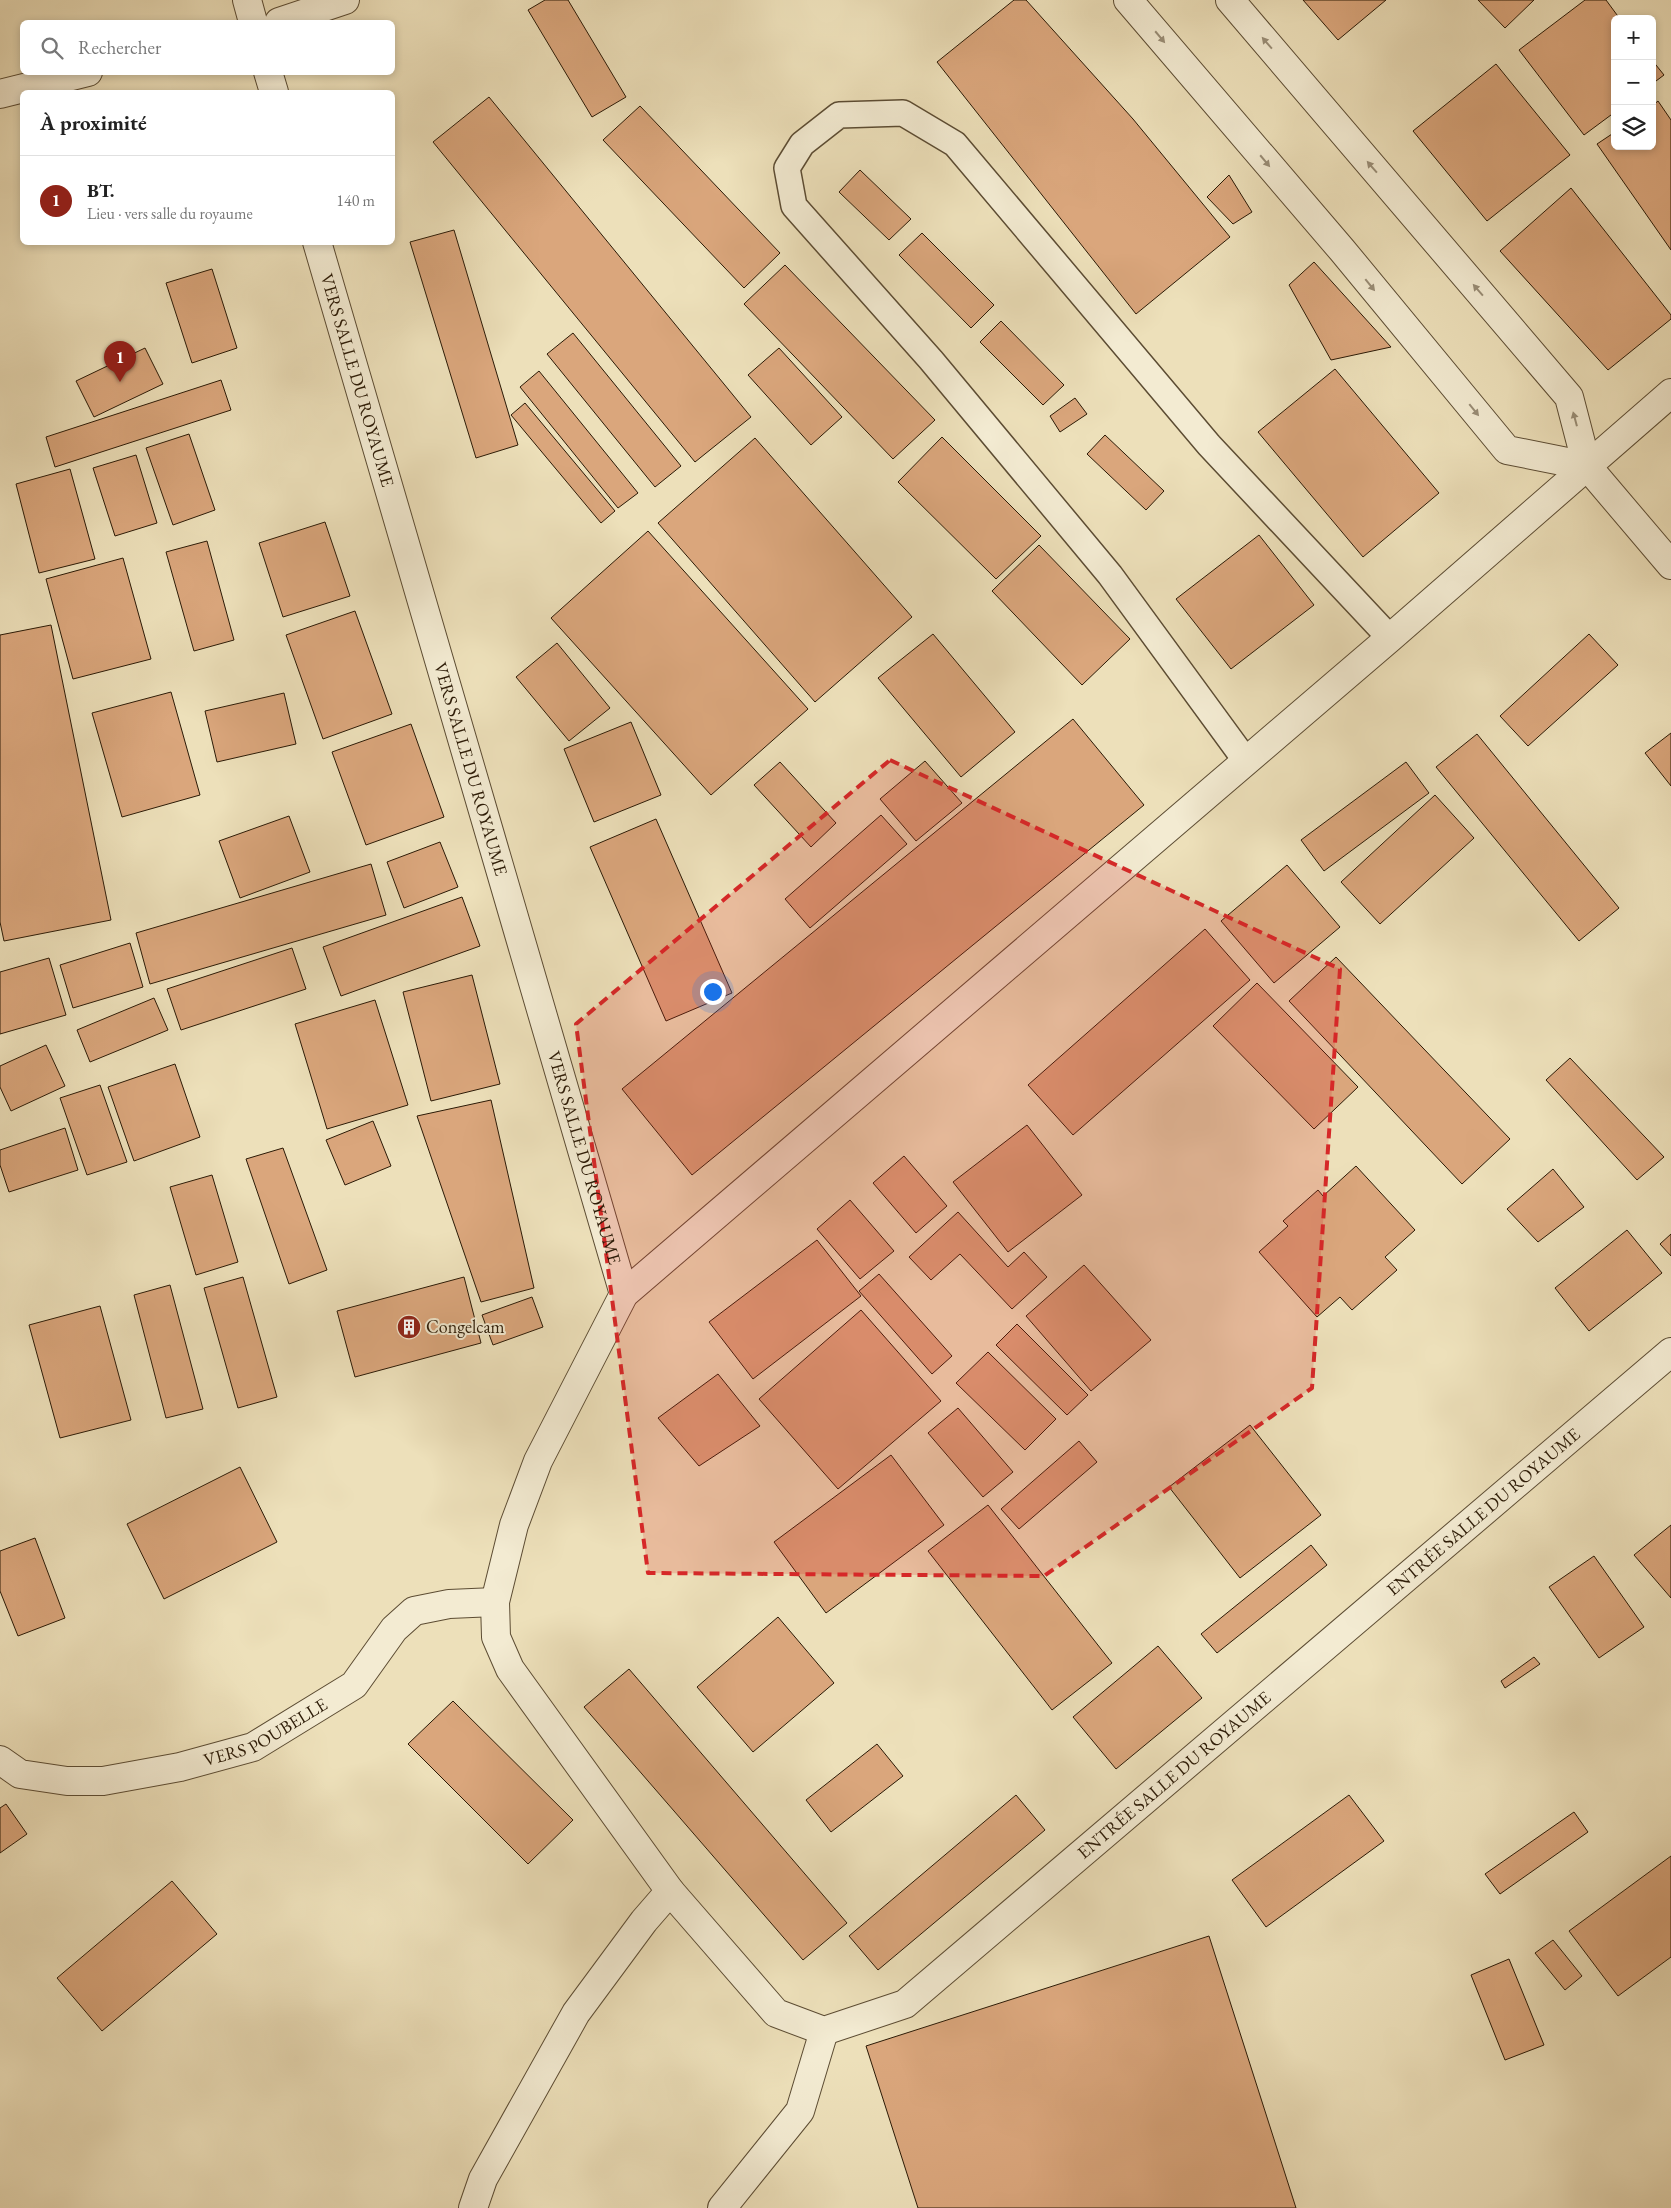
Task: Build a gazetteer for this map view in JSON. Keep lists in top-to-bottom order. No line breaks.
{"streets":{"street":["VERS SALLE DU ROYAUME","ENTRÉE SALLE DU ROYAUME","VERS POUBELLE"]},"places":{"building":["Congelcam"]},"page":{"map_buttons":["+","−"],"search":"Rechercher","heading":"À proximité","list":[{"mark":"1","name":"BT.","note":"Lieu · vers salle du royaume","value":"140 m"}],"pins":"1"}}
